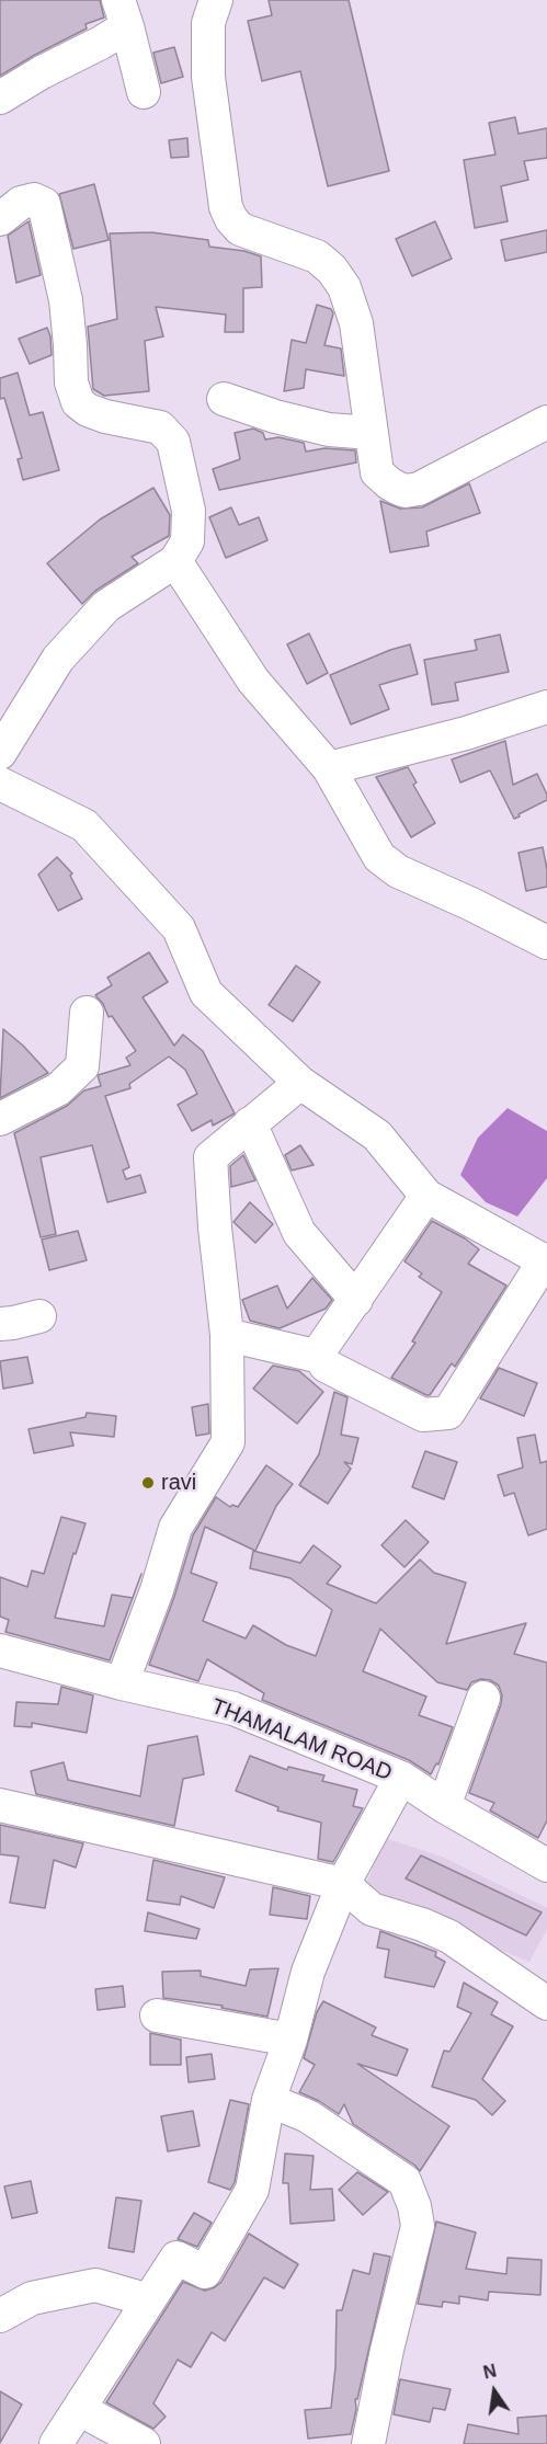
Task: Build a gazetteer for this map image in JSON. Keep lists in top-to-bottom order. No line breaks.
{"streets":{"street":["THAMALAM ROAD"]},"places":["ravi"],"north":"top"}
